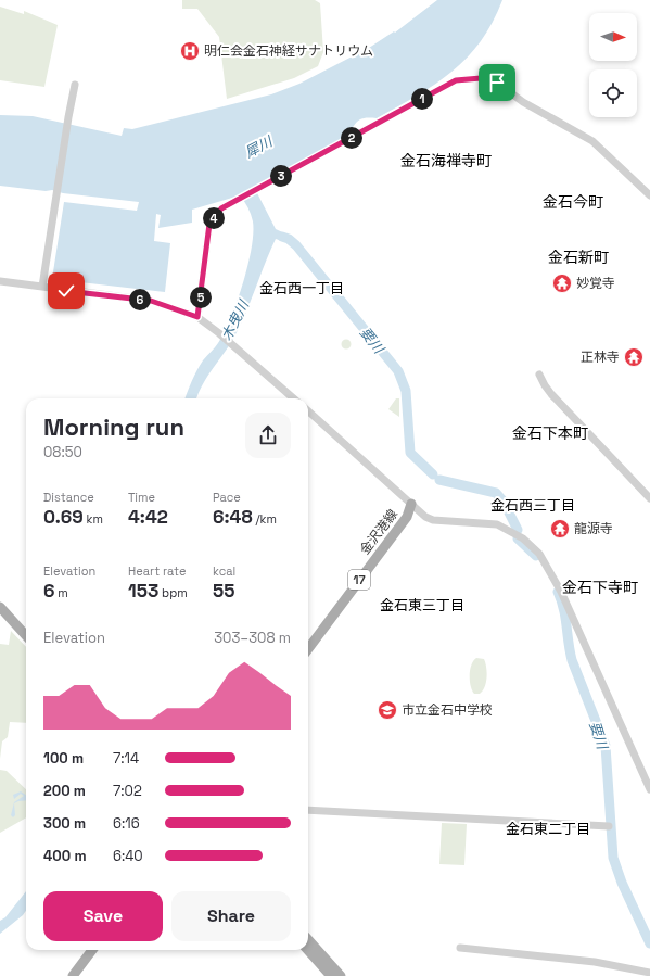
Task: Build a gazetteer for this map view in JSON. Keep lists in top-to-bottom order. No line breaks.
{"streets":{"main road":["金沢港線","17"]},"districts":["金石海禅寺町","金石今町","金石新町","金石西一丁目","金石下本町","金石西三丁目","金石下寺町","金石東三丁目","金石東二丁目"],"water":["犀川","木曳川","要川"],"places":{"hospital":["明仁会金石神経サナトリウム"],"temple":["妙覚寺","正林寺","龍源寺"],"school or university":["市立金石中学校"]},"north":"right","page":{"pins":["1","2","3","4","5","6"],"heading":["Morning run","08:50"],"stats":[["Distance","0.69 km"],["Time","4:42"],["Pace","6:48 /km"],["Elevation","6 m"],["Heart rate","153 bpm"],["kcal","55"]],"chart":["Elevation","303–308 m"],"list":[{"name":"100 m","note":"7:14"},{"name":"200 m","note":"7:02"},{"name":"300 m","note":"6:16"},{"name":"400 m","note":"6:40"}],"buttons":["Save","Share"]}}
